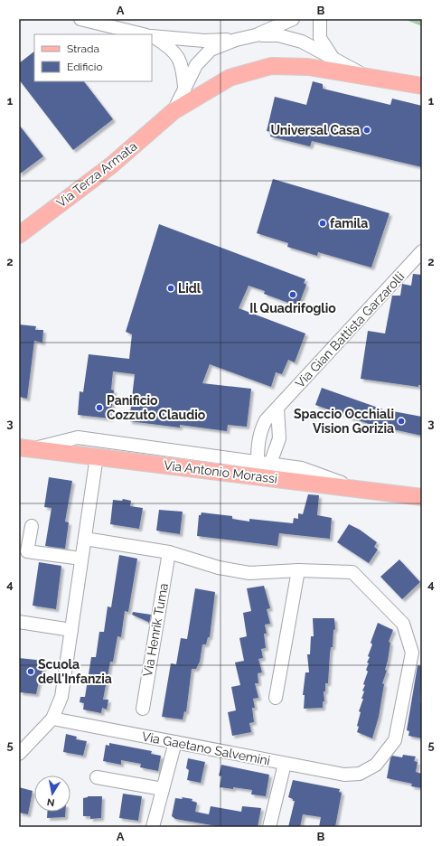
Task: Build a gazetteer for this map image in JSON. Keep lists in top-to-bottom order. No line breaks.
{"streets":{"main road":["Via Terza Armata","Via Antonio Morassi"],"street":["Via Gian Battista Garzarolli","Via Henrik Tuma","Via Gaetano Salvemini"]},"places":["Universal Casa","famila","Lidl","Il Quadrifoglio","Panificio Cozzuto Claudio","Spaccio Occhiali Vision Gorizia","Scuola dell'Infanzia"],"legend":["Strada","Edificio"],"north":"bottom","grid":{"columns":["A","B"],"rows":["1","2","3","4","5"]}}
